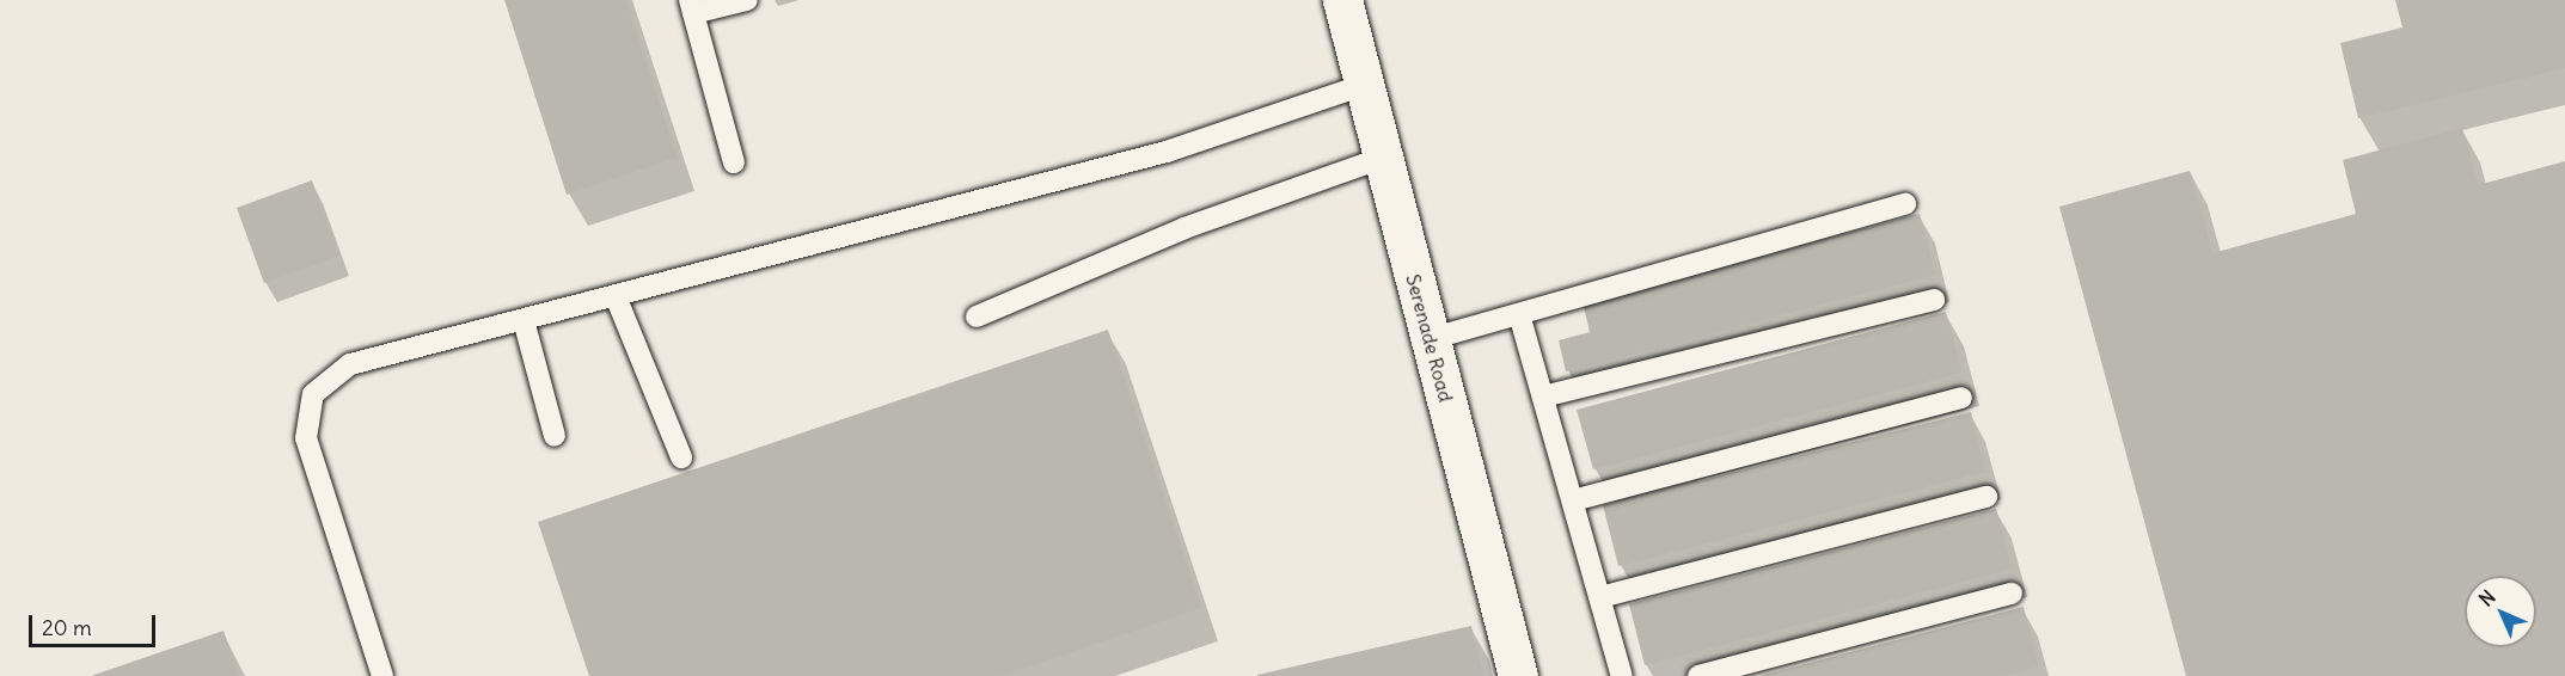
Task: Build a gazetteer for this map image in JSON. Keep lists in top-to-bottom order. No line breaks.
{"streets":{"street":["Serenade Road"]},"scale_bar":"20 m","north":"top left"}
